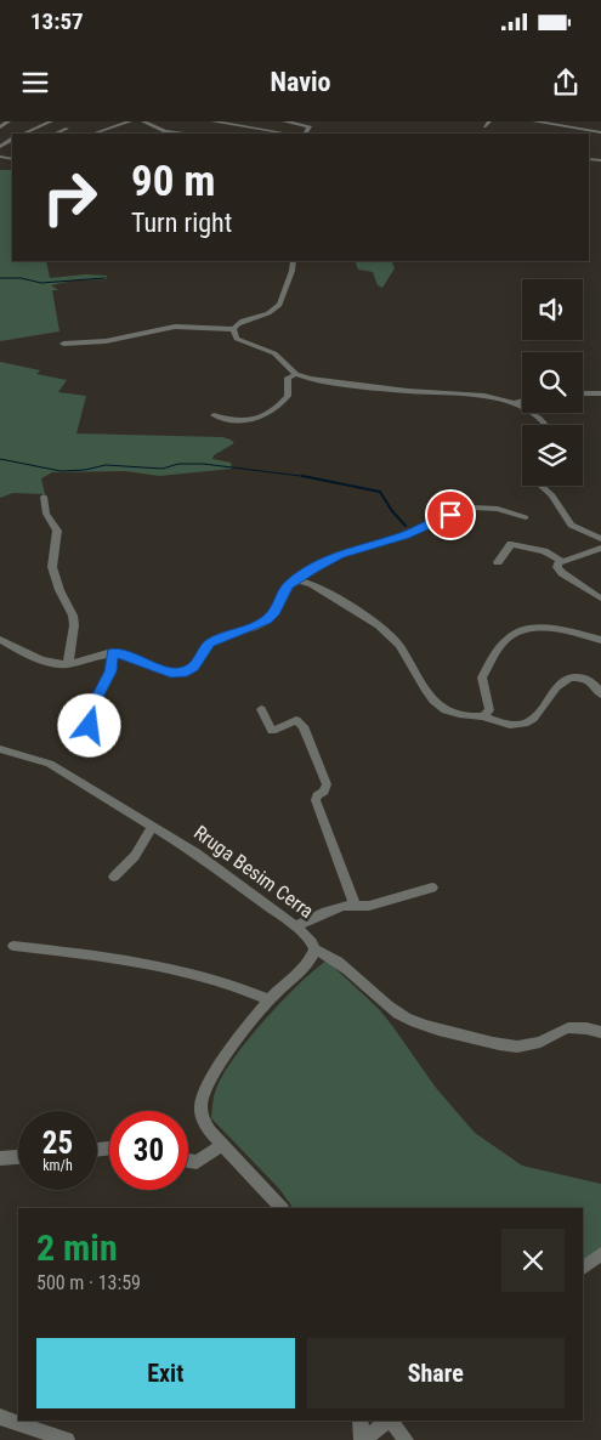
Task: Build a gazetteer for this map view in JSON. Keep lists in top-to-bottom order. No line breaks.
{"streets":{"street":["Rruga Besim Cerra"]},"page":{"status":"13:57","header":"Navio","turn":["90 m","Turn right"],"speed":"25 km/h","limit":"30","heading":["2 min","500 m · 13:59"],"buttons":["Exit","Share"]}}
